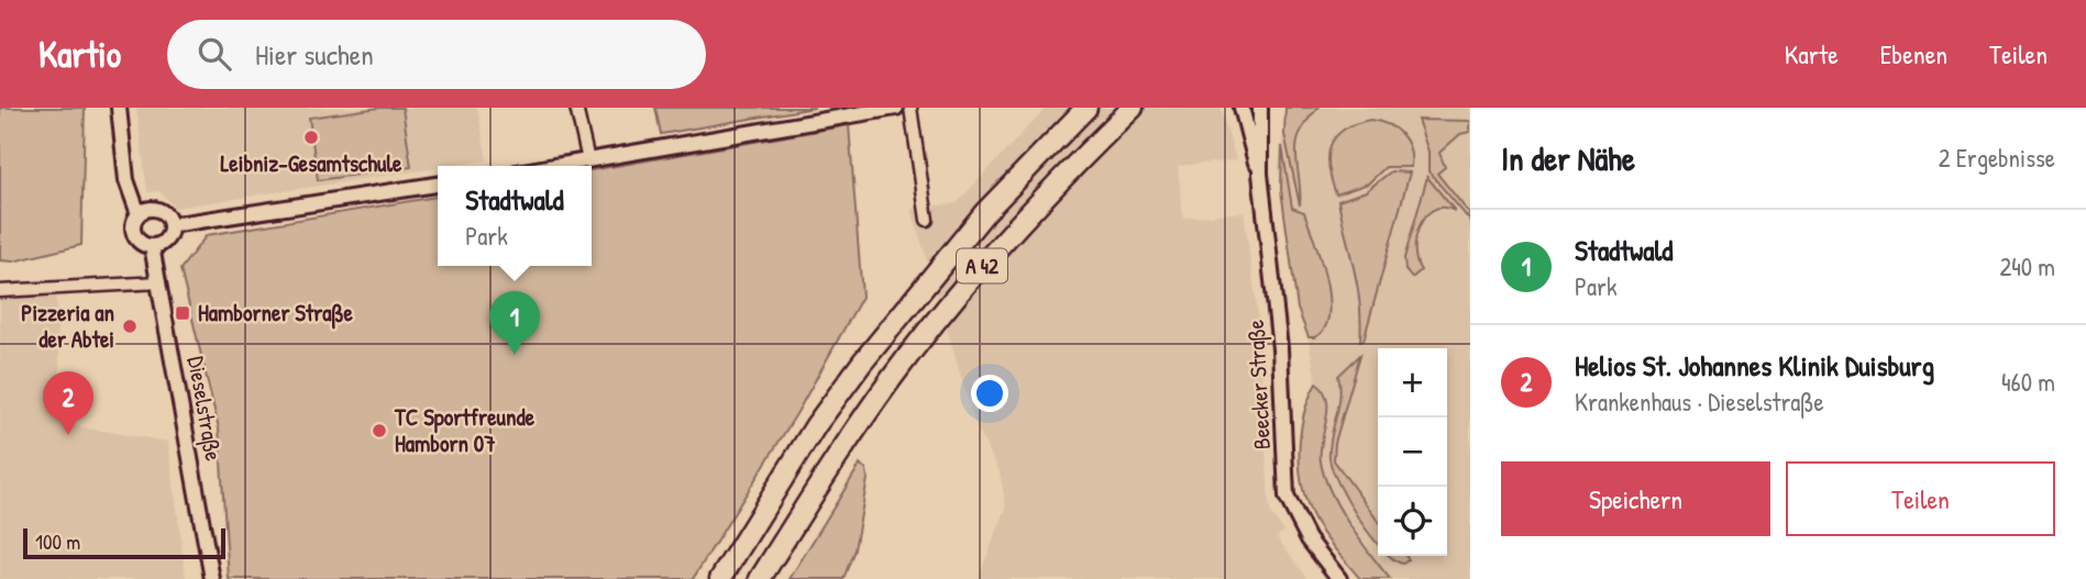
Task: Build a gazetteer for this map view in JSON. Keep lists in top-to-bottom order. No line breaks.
{"streets":{"highway":["A 42"],"street":["Beecker Straße","Dieselstraße"]},"places":{"other":["Leibniz-Gesamtschule","Pizzeria an der Abtei","TC Sportfreunde Hamborn 07"],"transit":["Hamborner Straße"]},"scale_bar":"100 m","page":{"header":"Kartio","search":"Hier suchen","nav":["Karte","Ebenen","Teilen"],"heading":["In der Nähe","2 Ergebnisse"],"popup":["Stadtwald","Park"],"list":[{"mark":"1","name":"Stadtwald","note":"Park","value":"240 m"},{"mark":"2","name":"Helios St. Johannes Klinik Duisburg","note":"Krankenhaus · Dieselstraße","value":"460 m"}],"pins":["1","2"],"map_buttons":["+","−"],"buttons":["Speichern","Teilen"],"scale":"100 m"}}
